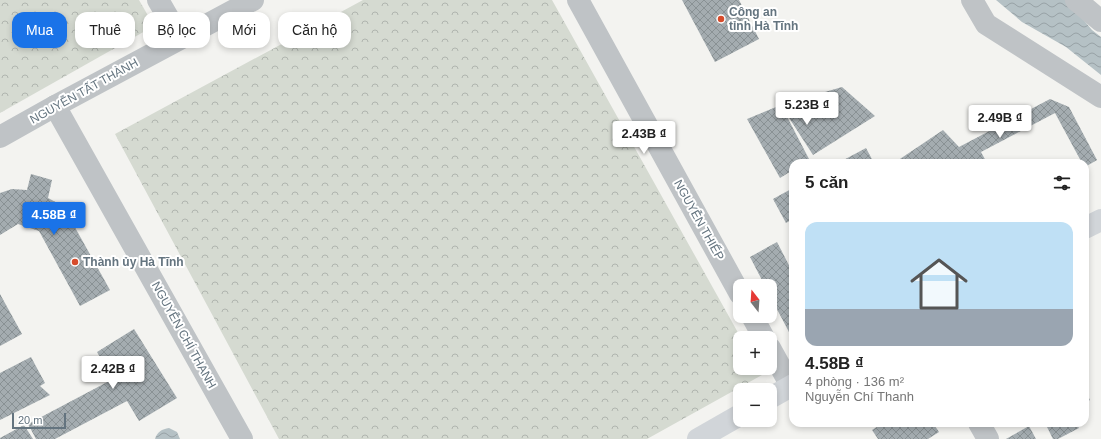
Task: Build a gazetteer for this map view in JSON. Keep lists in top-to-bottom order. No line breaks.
{"streets":{"street":["NGUYỄN TẤT THÀNH","NGUYỄN THIẾP","NGUYỄN CHÍ THANH"]},"crossings":[["NGUYỄN TẤT THÀNH","NGUYỄN CHÍ THANH"]],"places":["Công an tỉnh Hà Tĩnh","Thành ủy Hà Tĩnh"],"scale_bar":"20 m","north":"top","page":{"chip":["Mua","Thuê","Bộ lọc","Mới","Căn hộ"],"price":["5.23B ₫","2.49B ₫","2.43B ₫","4.58B ₫","2.42B ₫"],"heading":"5 căn","list":[{"name":"4.58B ₫","note":"4 phòng · 136 m² · Nguyễn Chí Thanh"}],"map_buttons":["+","−"],"scale":"20 m"}}
